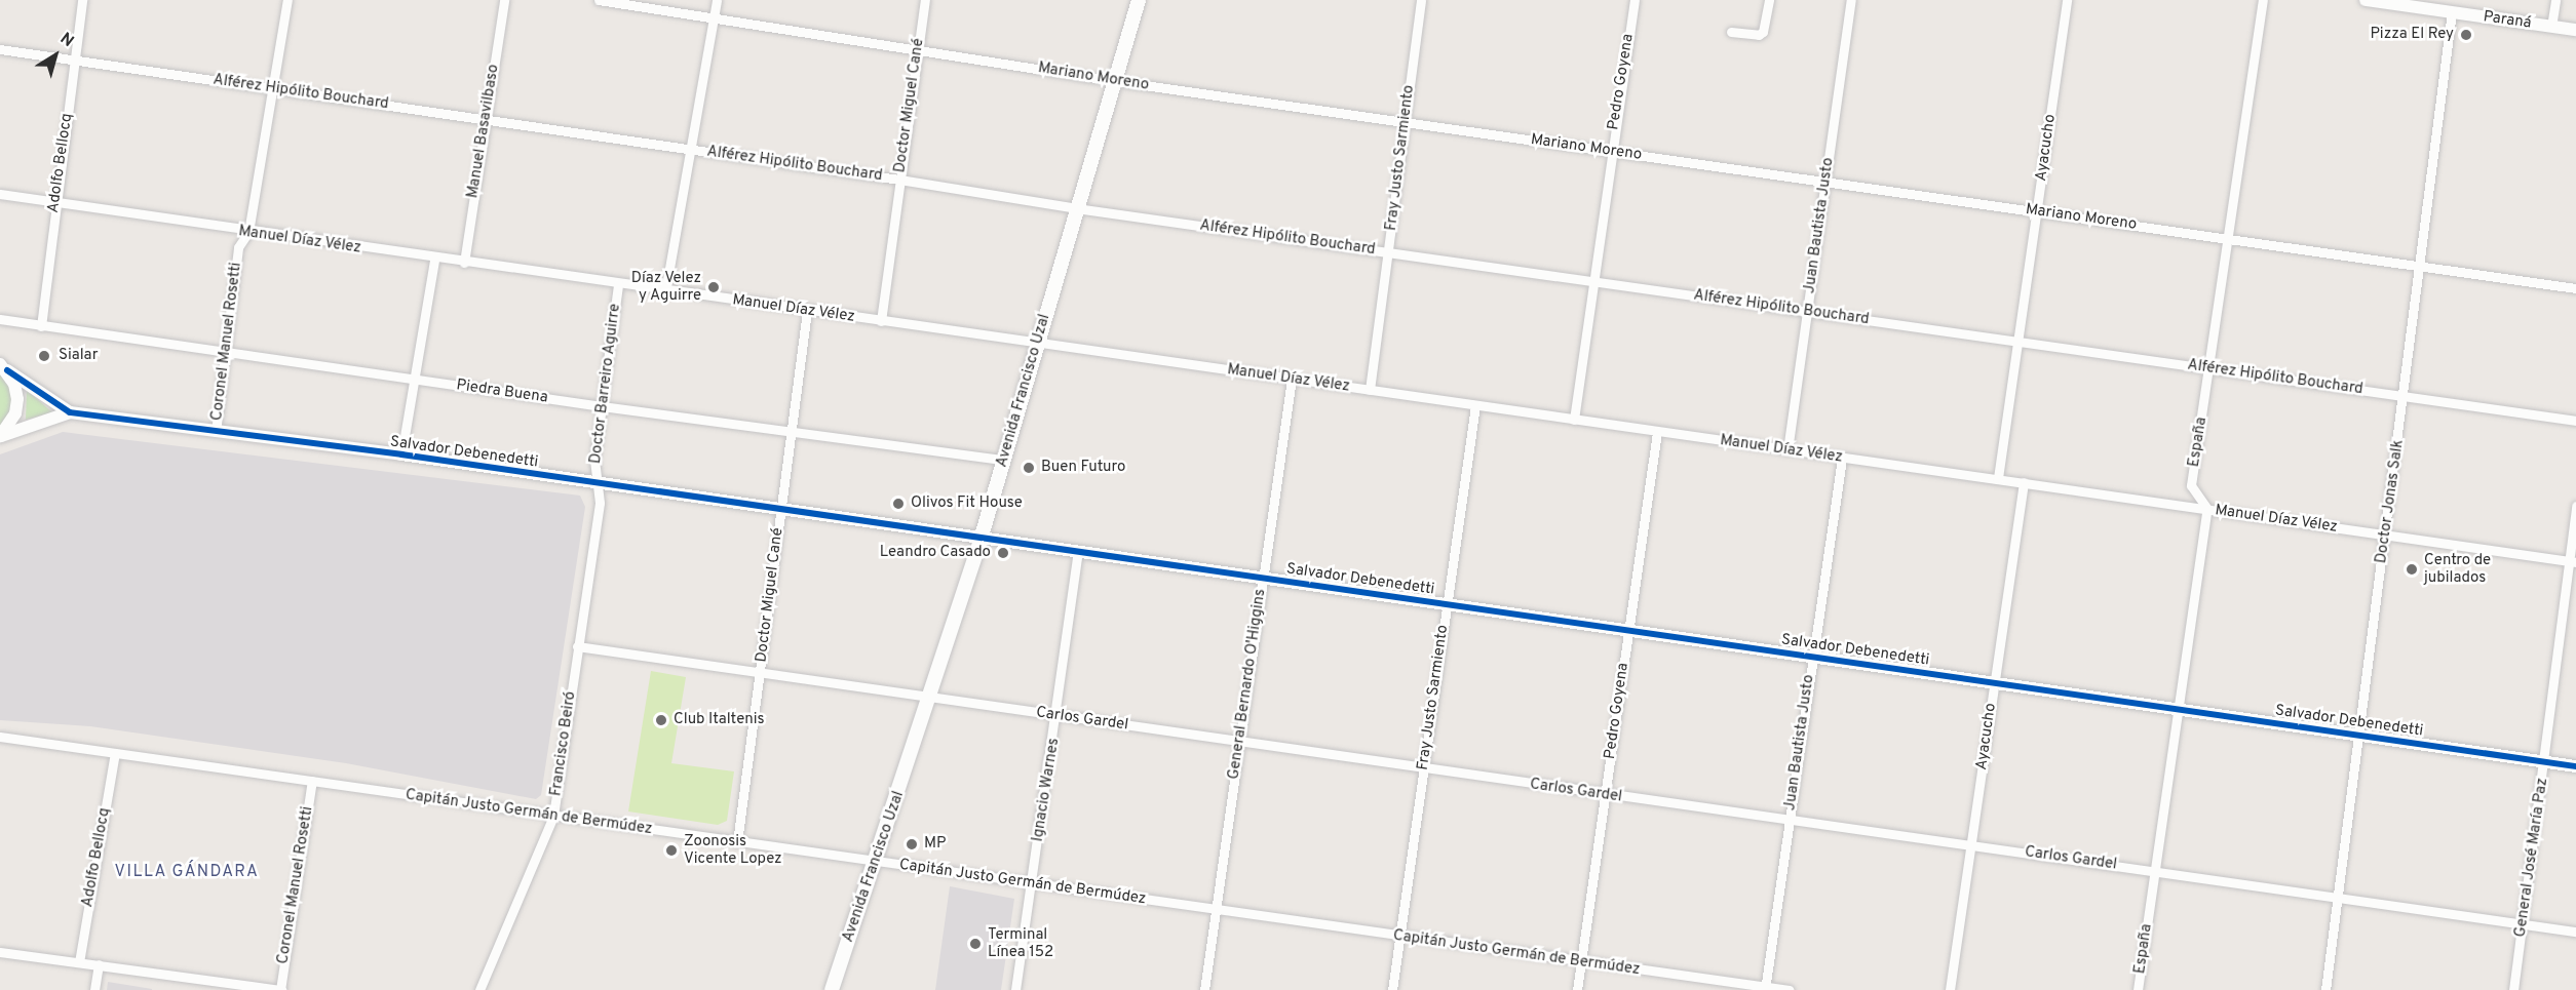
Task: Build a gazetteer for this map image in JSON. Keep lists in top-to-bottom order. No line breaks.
{"streets":{"main road":["Avenida Francisco Uzal"],"street":["Paraná","Mariano Moreno","Pedro Goyena","Alférez Hipólito Bouchard","Doctor Miguel Cané","Manuel Basavilbaso","Ayacucho","Fray Justo Sarmiento","Adolfo Bellocq","Juan Bautista Justo","Manuel Díaz Vélez","Coronel Manuel Rosetti","Doctor Barreiro Aguirre","Piedra Buena","España","Salvador Debenedetti","Doctor Jonas Salk","General Bernardo O'Higgins","Carlos Gardel","Francisco Beiró","Ignacio Warnes","Capitán Justo Germán de Bermúdez","General José María Paz"]},"crossings":[["Paraná","Doctor Jonas Salk"],["Mariano Moreno","Pedro Goyena"],["Mariano Moreno","Doctor Miguel Cané"],["Mariano Moreno","Ayacucho"],["Mariano Moreno","Fray Justo Sarmiento"],["Mariano Moreno","Juan Bautista Justo"],["Mariano Moreno","Avenida Francisco Uzal"],["Mariano Moreno","España"],["Mariano Moreno","Doctor Jonas Salk"],["Pedro Goyena","Alférez Hipólito Bouchard"],["Pedro Goyena","Manuel Díaz Vélez"],["Pedro Goyena","Salvador Debenedetti"],["Pedro Goyena","Carlos Gardel"],["Pedro Goyena","Capitán Justo Germán de Bermúdez"],["Alférez Hipólito Bouchard","Doctor Miguel Cané"],["Alférez Hipólito Bouchard","Manuel Basavilbaso"],["Alférez Hipólito Bouchard","Ayacucho"],["Alférez Hipólito Bouchard","Fray Justo Sarmiento"],["Alférez Hipólito Bouchard","Adolfo Bellocq"],["Alférez Hipólito Bouchard","Juan Bautista Justo"],["Alférez Hipólito Bouchard","Coronel Manuel Rosetti"],["Alférez Hipólito Bouchard","Avenida Francisco Uzal"],["Alférez Hipólito Bouchard","España"],["Alférez Hipólito Bouchard","Doctor Jonas Salk"],["Doctor Miguel Cané","Manuel Díaz Vélez"],["Doctor Miguel Cané","Piedra Buena"],["Doctor Miguel Cané","Salvador Debenedetti"],["Doctor Miguel Cané","Carlos Gardel"],["Doctor Miguel Cané","Capitán Justo Germán de Bermúdez"],["Manuel Basavilbaso","Manuel Díaz Vélez"],["Ayacucho","Manuel Díaz Vélez"],["Ayacucho","Salvador Debenedetti"],["Ayacucho","Carlos Gardel"],["Fray Justo Sarmiento","Manuel Díaz Vélez"],["Fray Justo Sarmiento","Salvador Debenedetti"],["Fray Justo Sarmiento","Carlos Gardel"],["Fray Justo Sarmiento","Capitán Justo Germán de Bermúdez"],["Adolfo Bellocq","Manuel Díaz Vélez"],["Adolfo Bellocq","Piedra Buena"],["Adolfo Bellocq","Capitán Justo Germán de Bermúdez"],["Juan Bautista Justo","Manuel Díaz Vélez"],["Juan Bautista Justo","Salvador Debenedetti"],["Juan Bautista Justo","Carlos Gardel"],["Juan Bautista Justo","Capitán Justo Germán de Bermúdez"],["Manuel Díaz Vélez","Coronel Manuel Rosetti"],["Manuel Díaz Vélez","Doctor Barreiro Aguirre"],["Manuel Díaz Vélez","Avenida Francisco Uzal"],["Manuel Díaz Vélez","España"],["Manuel Díaz Vélez","Doctor Jonas Salk"],["Manuel Díaz Vélez","General Bernardo O'Higgins"],["Manuel Díaz Vélez","General José María Paz"],["Coronel Manuel Rosetti","Piedra Buena"],["Coronel Manuel Rosetti","Salvador Debenedetti"],["Coronel Manuel Rosetti","Capitán Justo Germán de Bermúdez"],["Doctor Barreiro Aguirre","Piedra Buena"],["Doctor Barreiro Aguirre","Salvador Debenedetti"],["Doctor Barreiro Aguirre","Francisco Beiró"],["Avenida Francisco Uzal","Piedra Buena"],["Avenida Francisco Uzal","Salvador Debenedetti"],["Avenida Francisco Uzal","Carlos Gardel"],["Avenida Francisco Uzal","Capitán Justo Germán de Bermúdez"],["España","Salvador Debenedetti"],["España","Carlos Gardel"],["Salvador Debenedetti","Doctor Jonas Salk"],["Salvador Debenedetti","General Bernardo O'Higgins"],["Salvador Debenedetti","Francisco Beiró"],["Salvador Debenedetti","Ignacio Warnes"],["Salvador Debenedetti","General José María Paz"],["Doctor Jonas Salk","Carlos Gardel"],["General Bernardo O'Higgins","Carlos Gardel"],["General Bernardo O'Higgins","Capitán Justo Germán de Bermúdez"],["Carlos Gardel","Francisco Beiró"],["Carlos Gardel","Ignacio Warnes"],["Carlos Gardel","General José María Paz"],["Francisco Beiró","Capitán Justo Germán de Bermúdez"],["Ignacio Warnes","Capitán Justo Germán de Bermúdez"]],"districts":["VILLA GÁNDARA"],"places":["Pizza El Rey","Díaz Velez y Aguirre","Sialar","Buen Futuro","Olivos Fit House","Leandro Casado","Centro de jubilados","Club Italtenis","MP","Zoonosis Vicente Lopez","Terminal Línea 152"],"north":"top right"}
